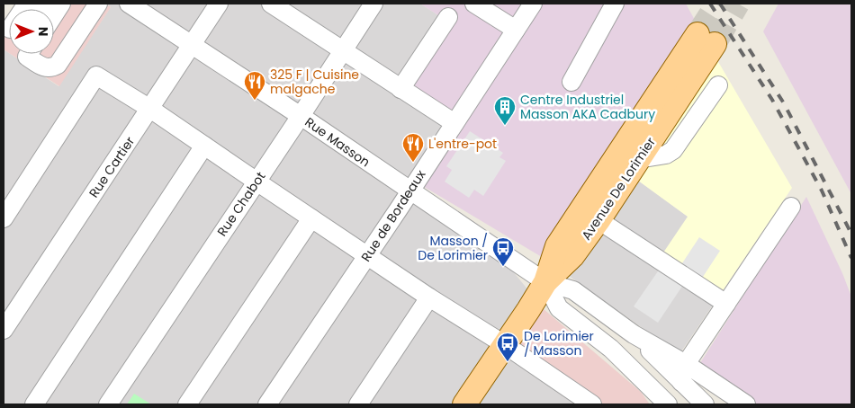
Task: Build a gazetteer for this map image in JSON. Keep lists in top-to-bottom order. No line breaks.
{"streets":{"main road":["Avenue De Lorimier"],"street":["Rue Masson","Rue Cartier","Rue Chabot","Rue de Bordeaux"]},"crossings":[["Rue Masson","Rue Cartier"],["Rue Masson","Avenue De Lorimier"],["Rue Masson","Rue Chabot"],["Rue Masson","Rue de Bordeaux"]],"places":{"restaurant":["325 F | Cuisine malgache","L'entre-pot"],"building":["Centre Industriel Masson AKA Cadbury"],"bus stop":["Masson / De Lorimier","De Lorimier / Masson"]},"north":"right"}
